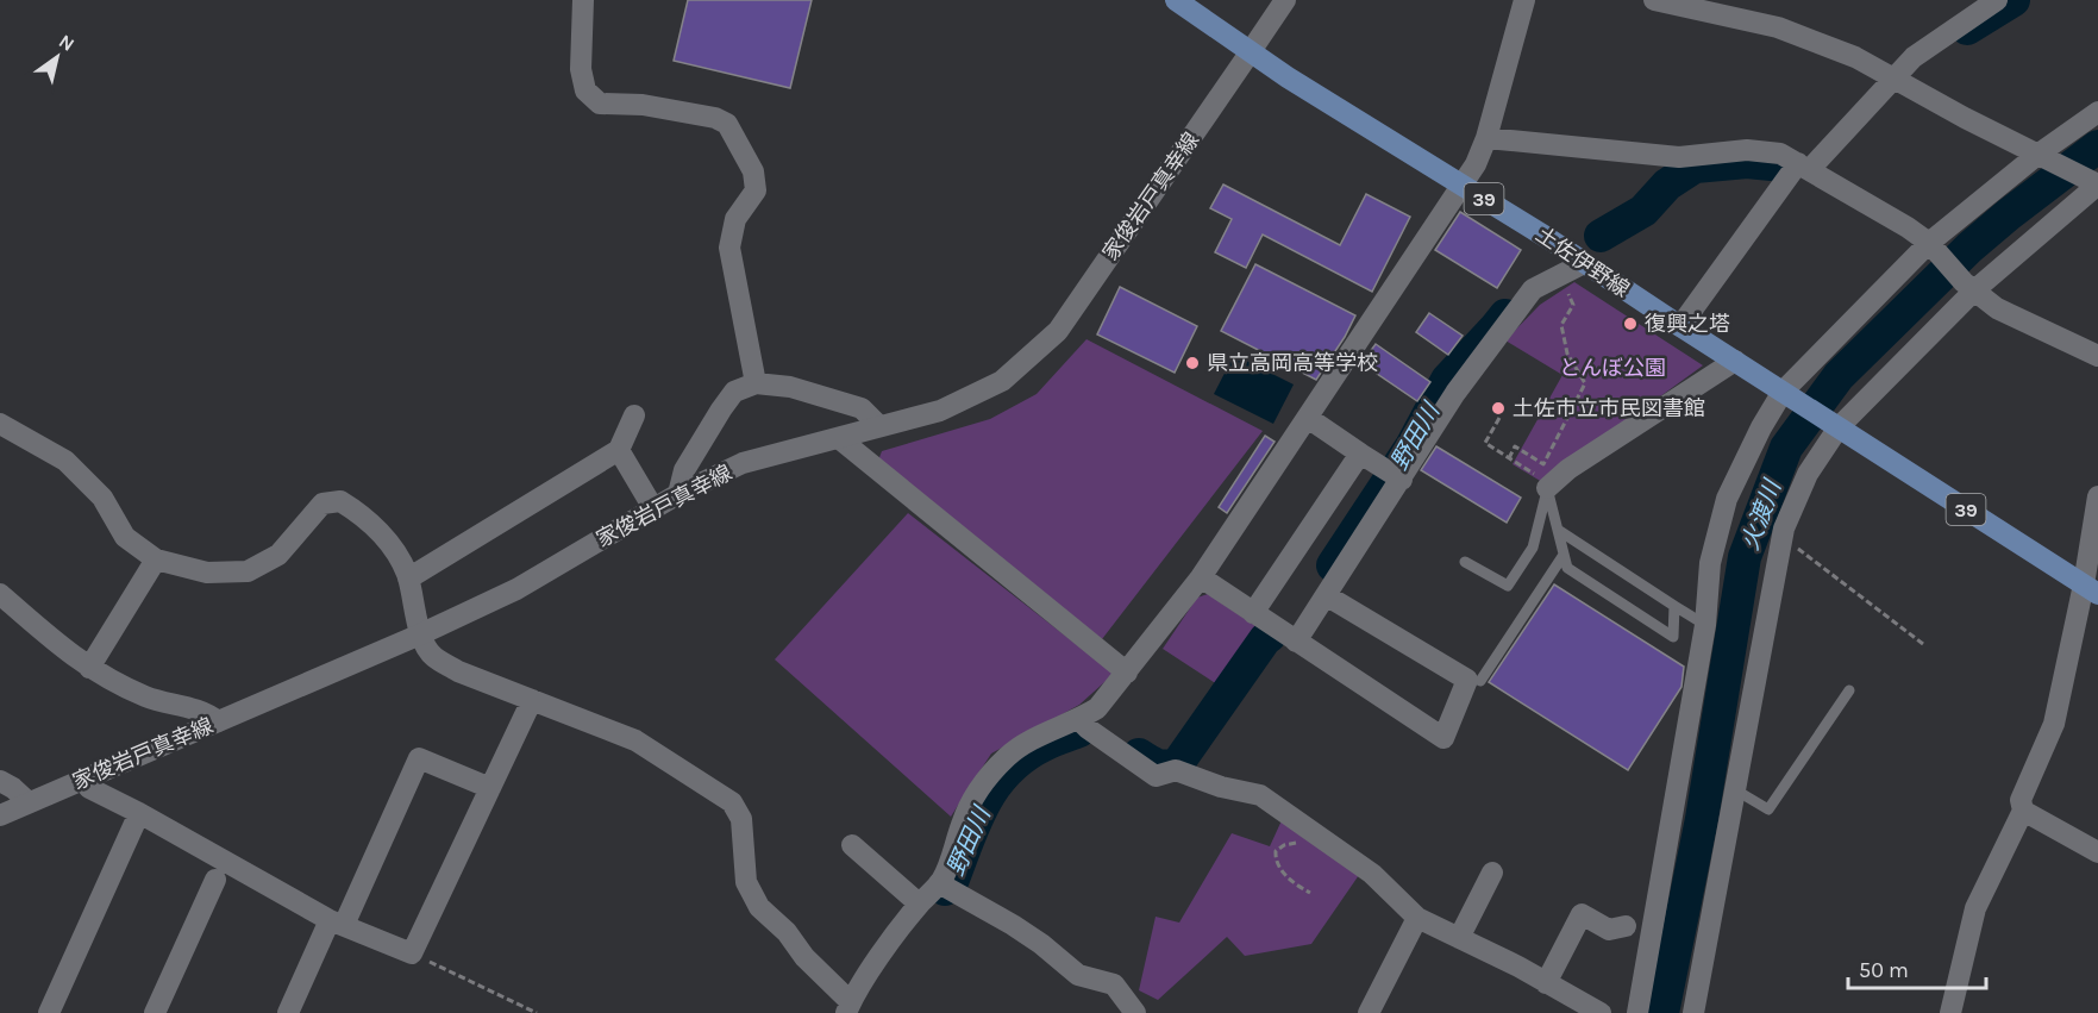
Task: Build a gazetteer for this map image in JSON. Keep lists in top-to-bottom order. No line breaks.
{"streets":{"main road":["39","土佐伊野線"],"street":["家俊岩戸真幸線"]},"crossings":[["家俊岩戸真幸線","土佐伊野線"]],"water":["野田川","火渡川"],"parks":["とんぼ公園"],"places":["復興之塔","県立高岡高等学校","土佐市立市民図書館"],"scale_bar":"50 m","north":"top right"}
